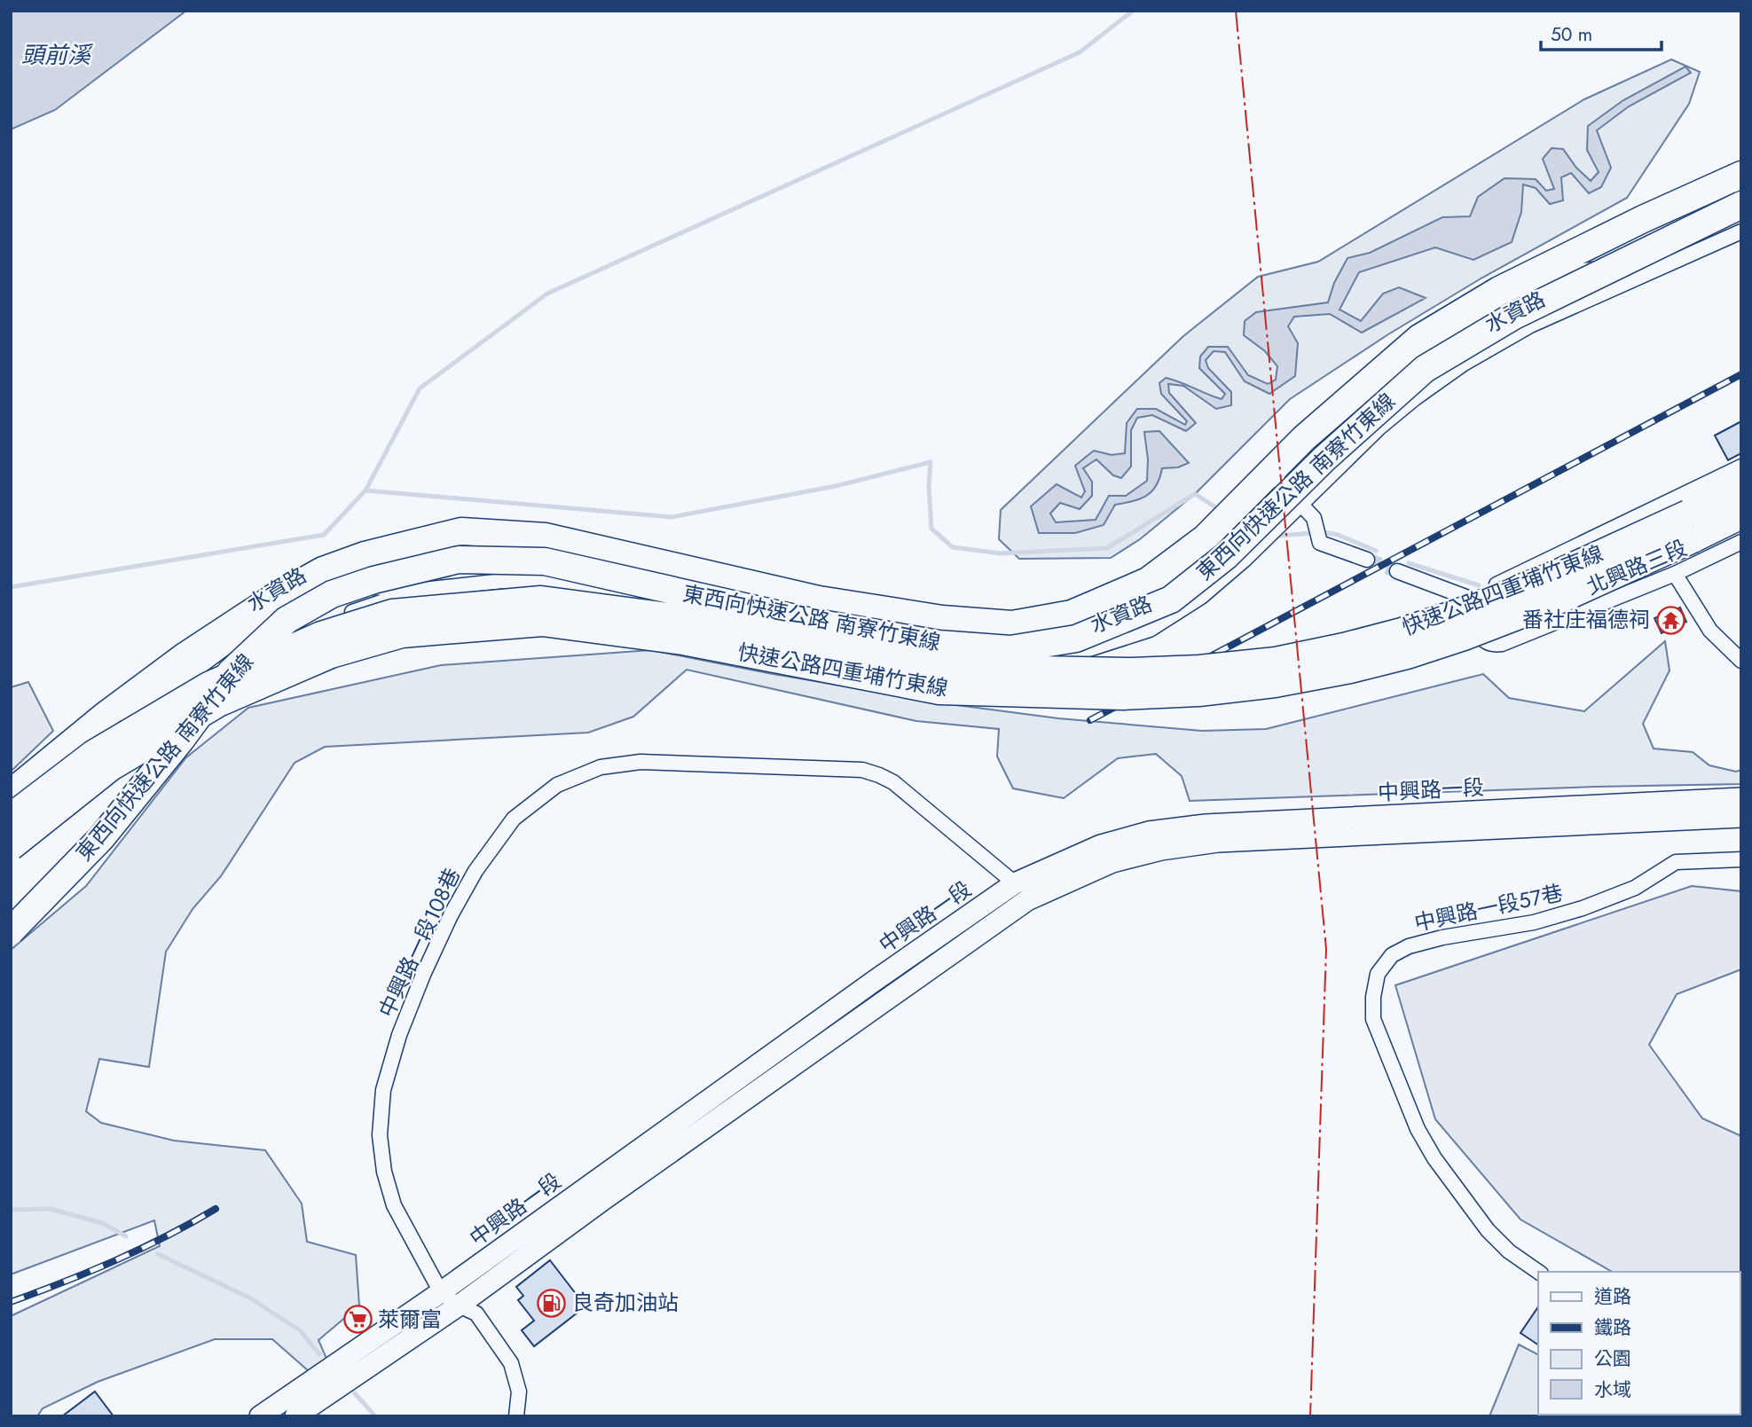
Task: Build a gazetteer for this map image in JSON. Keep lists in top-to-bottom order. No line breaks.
{"streets":{"highway":["東西向快速公路 南寮竹東線","快速公路四重埔竹東線"],"main road":["中興路一段"],"street":["水資路","北興路三段","中興路一段57巷","中興路一段108巷"]},"crossings":[["中興路一段","中興路一段108巷"]],"water":["頭前溪"],"places":{"temple":["番社庄福德祠"],"fuel station":["良奇加油站"],"supermarket":["萊爾富"]},"legend":["道路","鐵路","公園","水域"],"scale_bar":"50 m"}
